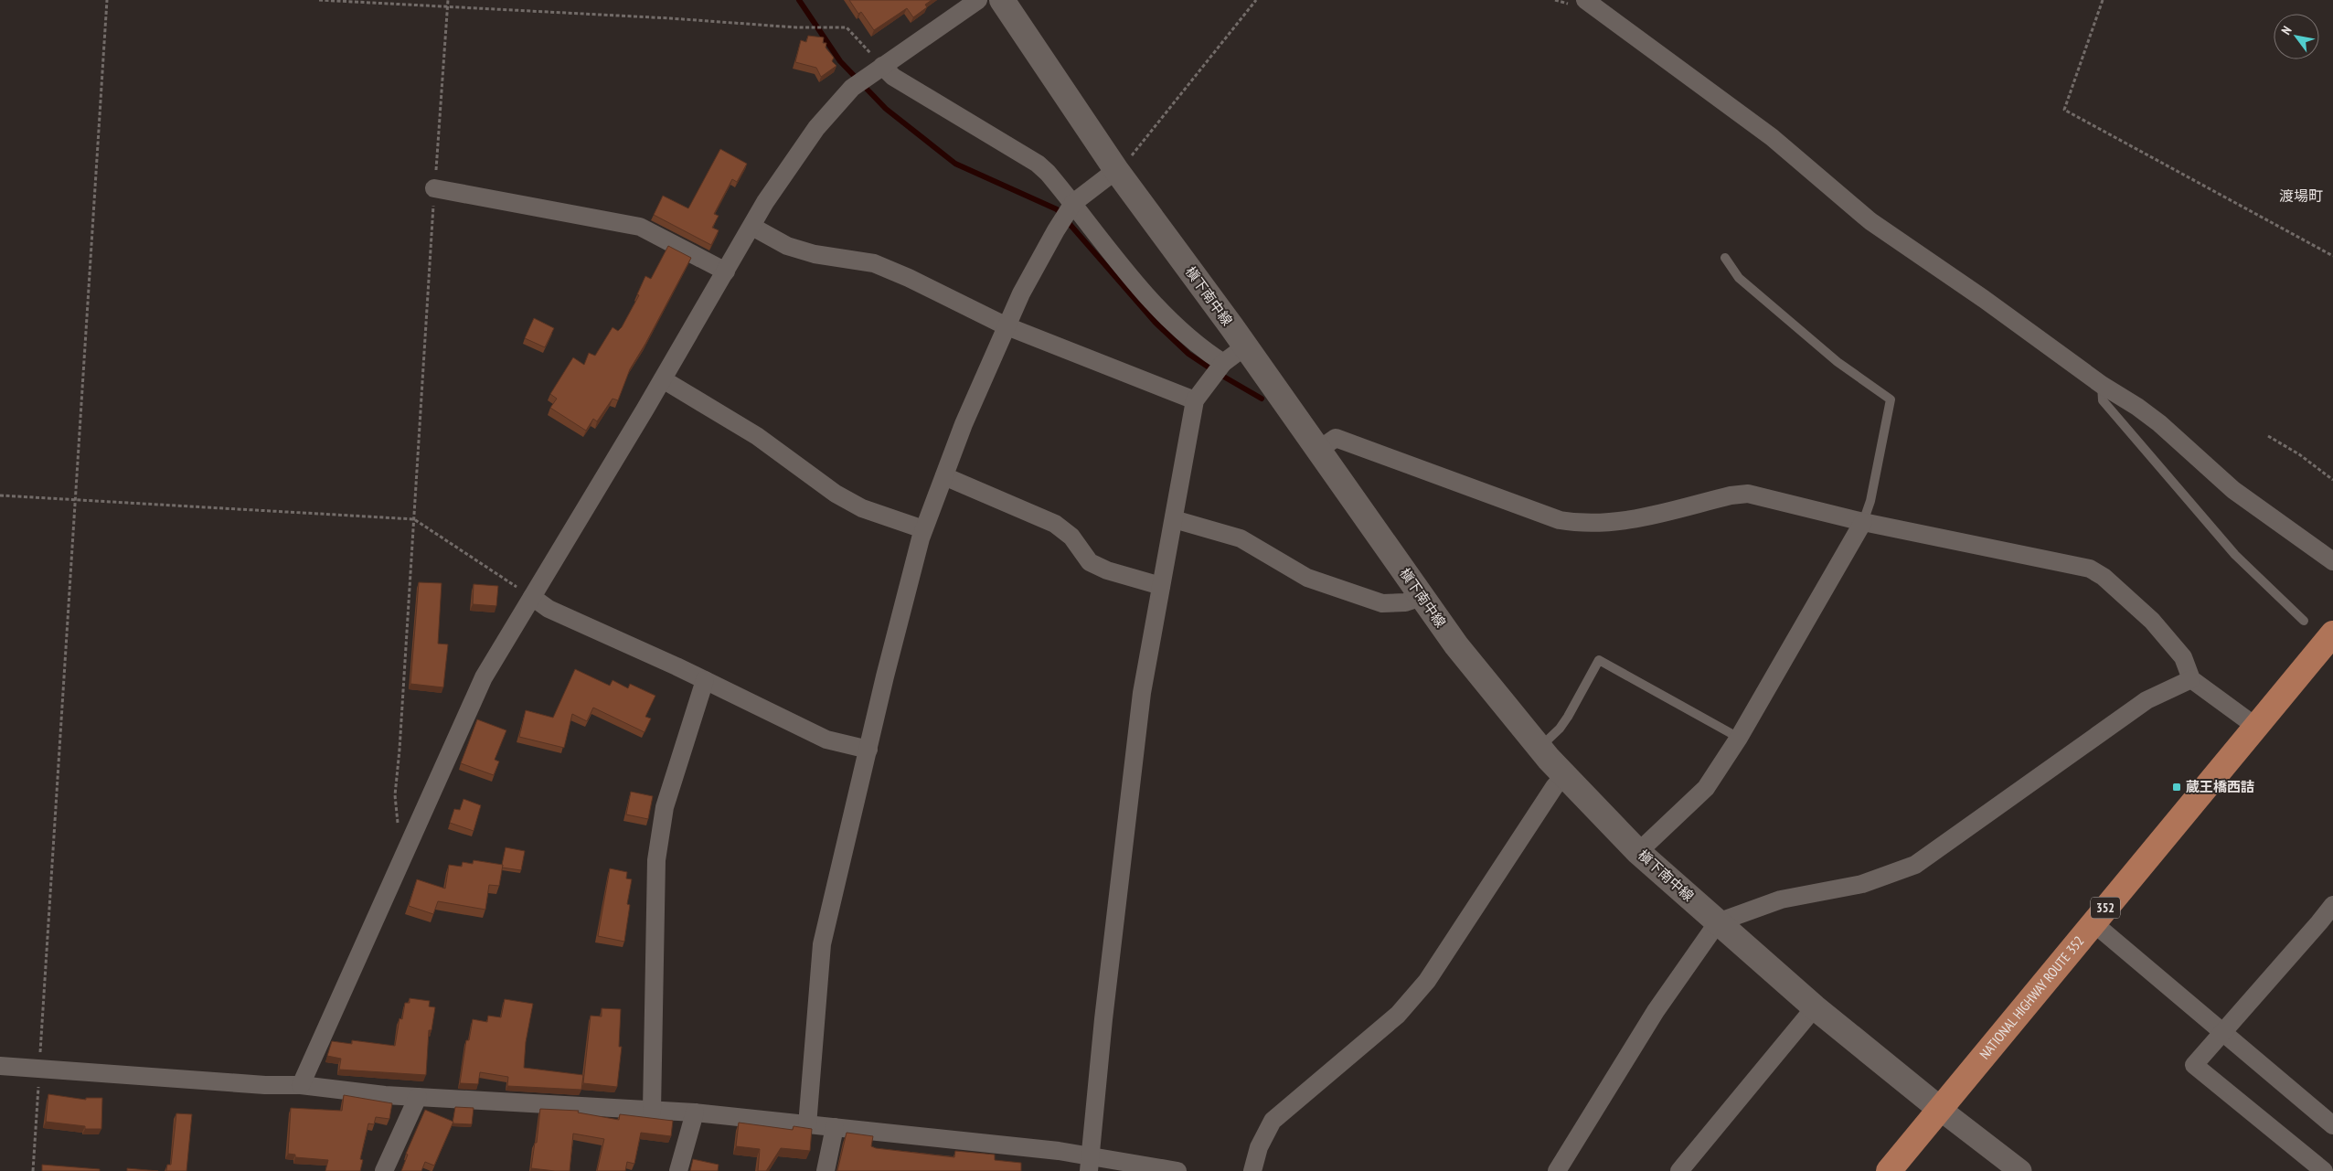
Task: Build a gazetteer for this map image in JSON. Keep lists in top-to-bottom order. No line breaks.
{"streets":{"highway":["352","NATIONAL HIGHWAY ROUTE 352"],"main road":["槇下南中線"]},"crossings":[["槇下南中線","NATIONAL HIGHWAY ROUTE 352"]],"districts":["渡場町"],"places":{"transit":["蔵王橋西詰"]},"north":"top left"}
